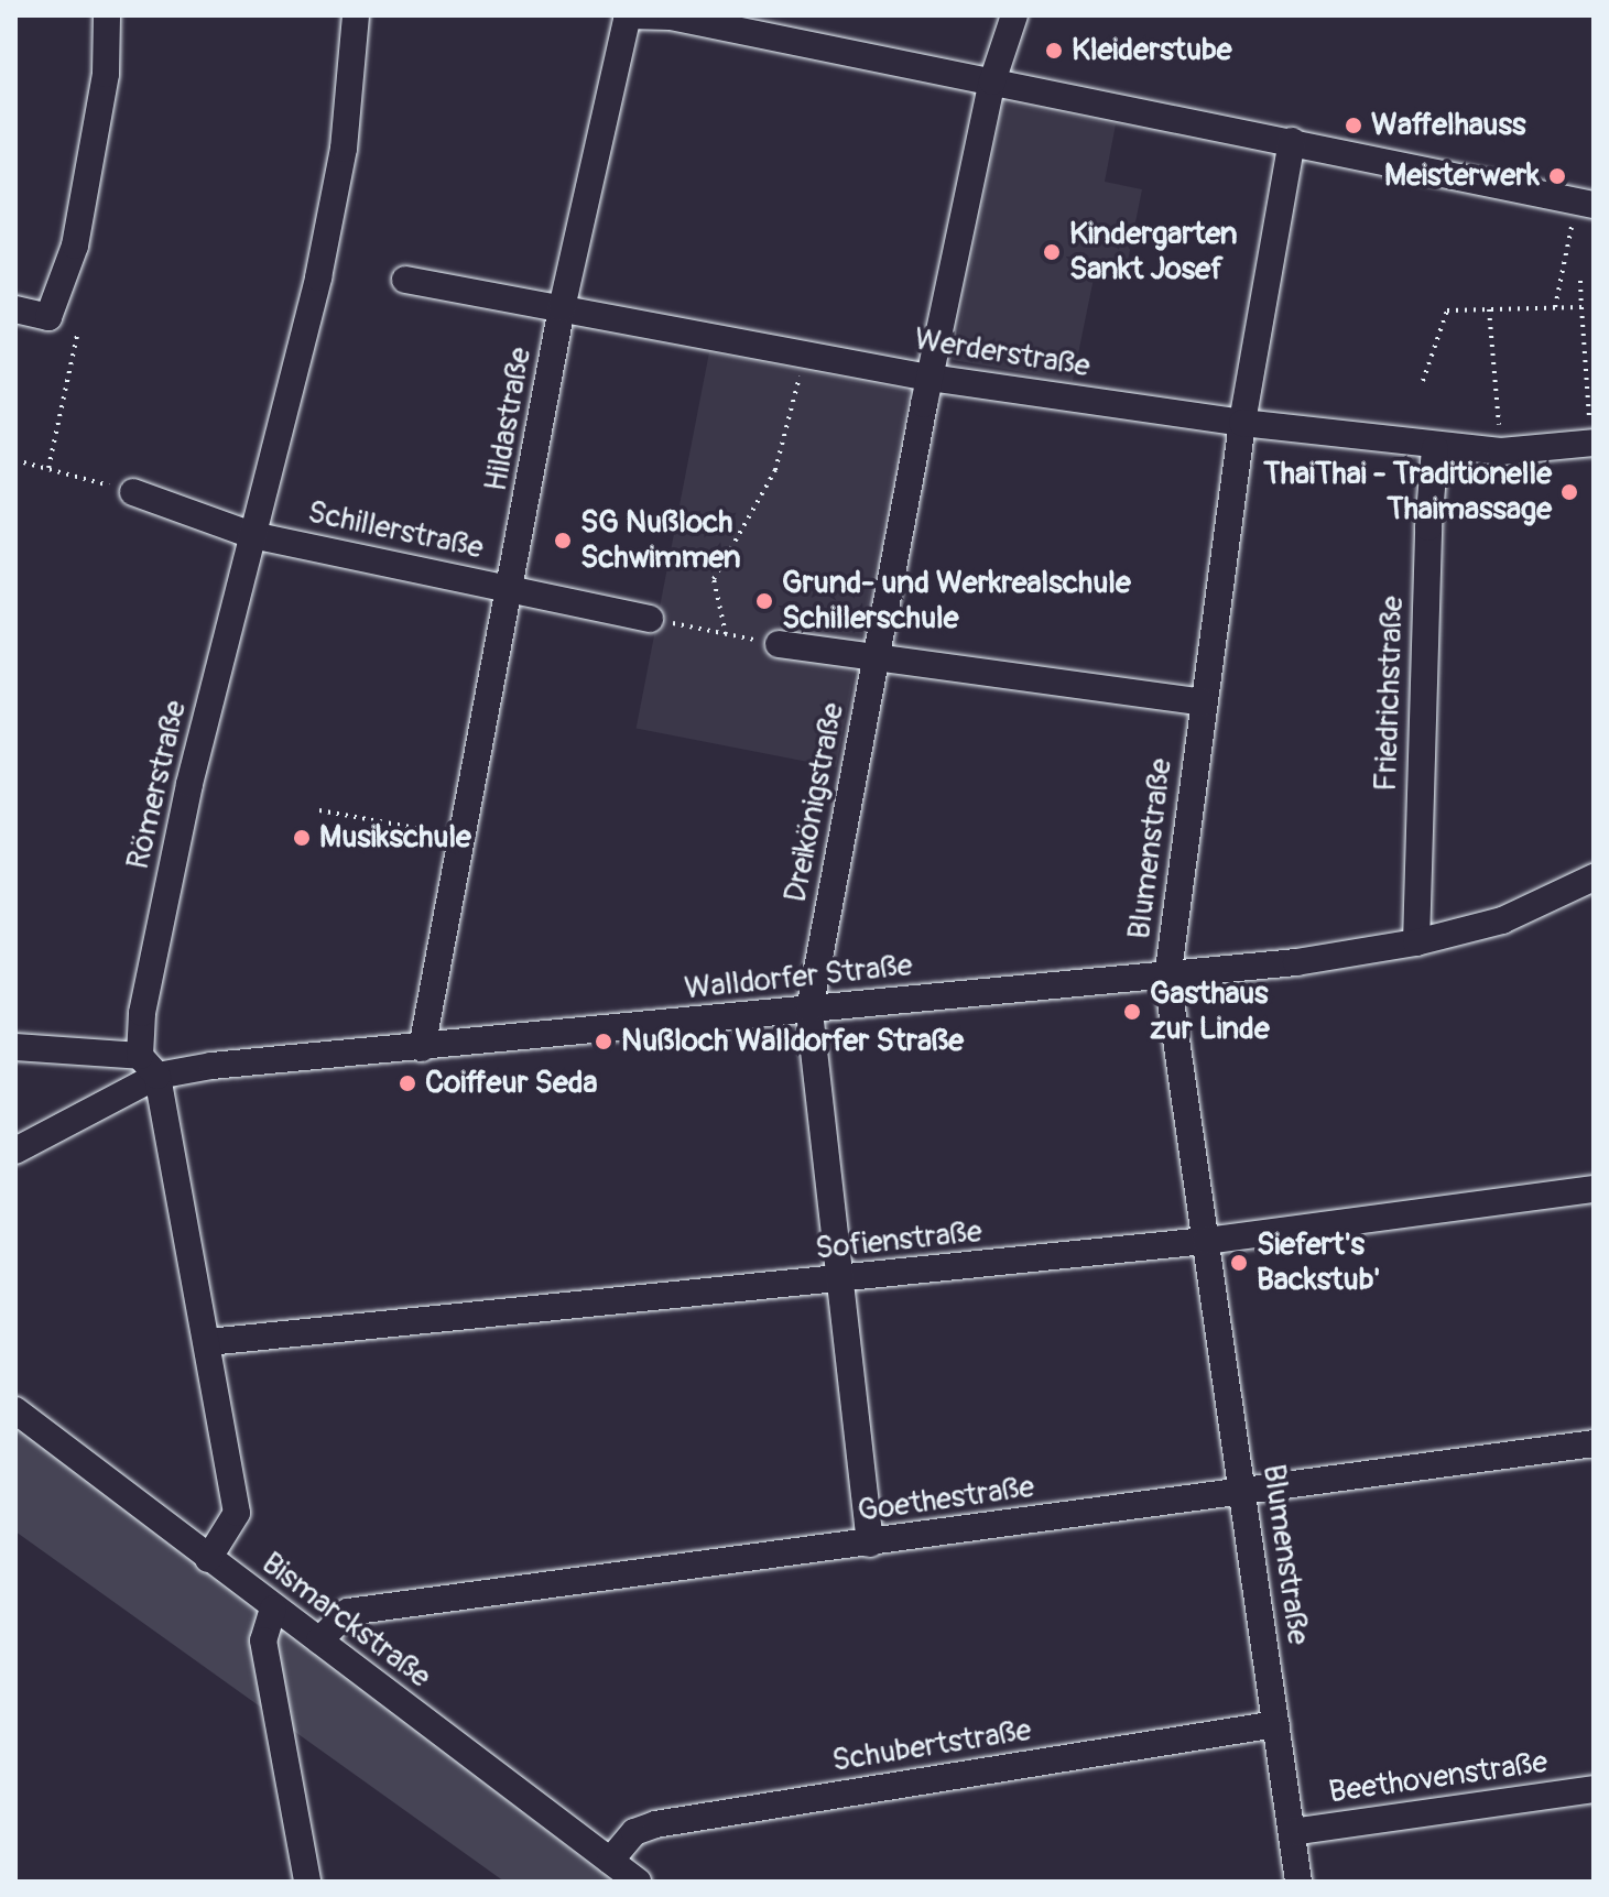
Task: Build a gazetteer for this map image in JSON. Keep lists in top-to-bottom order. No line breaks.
{"streets":{"street":["Werderstraße","Hildastraße","Schillerstraße","Friedrichstraße","Römerstraße","Dreikönigstraße","Blumenstraße","Walldorfer Straße","Sofienstraße","Goethestraße","Bismarckstraße","Schubertstraße","Beethovenstraße"]},"crossings":[["Werderstraße","Hildastraße"],["Werderstraße","Friedrichstraße"],["Werderstraße","Dreikönigstraße"],["Werderstraße","Blumenstraße"],["Hildastraße","Schillerstraße"],["Hildastraße","Walldorfer Straße"],["Schillerstraße","Römerstraße"],["Friedrichstraße","Walldorfer Straße"],["Römerstraße","Walldorfer Straße"],["Römerstraße","Sofienstraße"],["Römerstraße","Bismarckstraße"],["Dreikönigstraße","Walldorfer Straße"],["Dreikönigstraße","Sofienstraße"],["Dreikönigstraße","Goethestraße"],["Blumenstraße","Walldorfer Straße"],["Blumenstraße","Sofienstraße"],["Blumenstraße","Goethestraße"],["Blumenstraße","Schubertstraße"],["Blumenstraße","Beethovenstraße"],["Goethestraße","Bismarckstraße"],["Bismarckstraße","Schubertstraße"]],"places":["Kleiderstube","Waffelhauss","Meisterwerk","Kindergarten Sankt Josef","ThaiThai - Traditionelle Thaimassage","SG Nußloch Schwimmen","Grund- und Werkrealschule Schillerschule","Musikschule","Gasthaus zur Linde","Nußloch Walldorfer Straße","Coiffeur Seda","Siefert's Backstub'"]}
